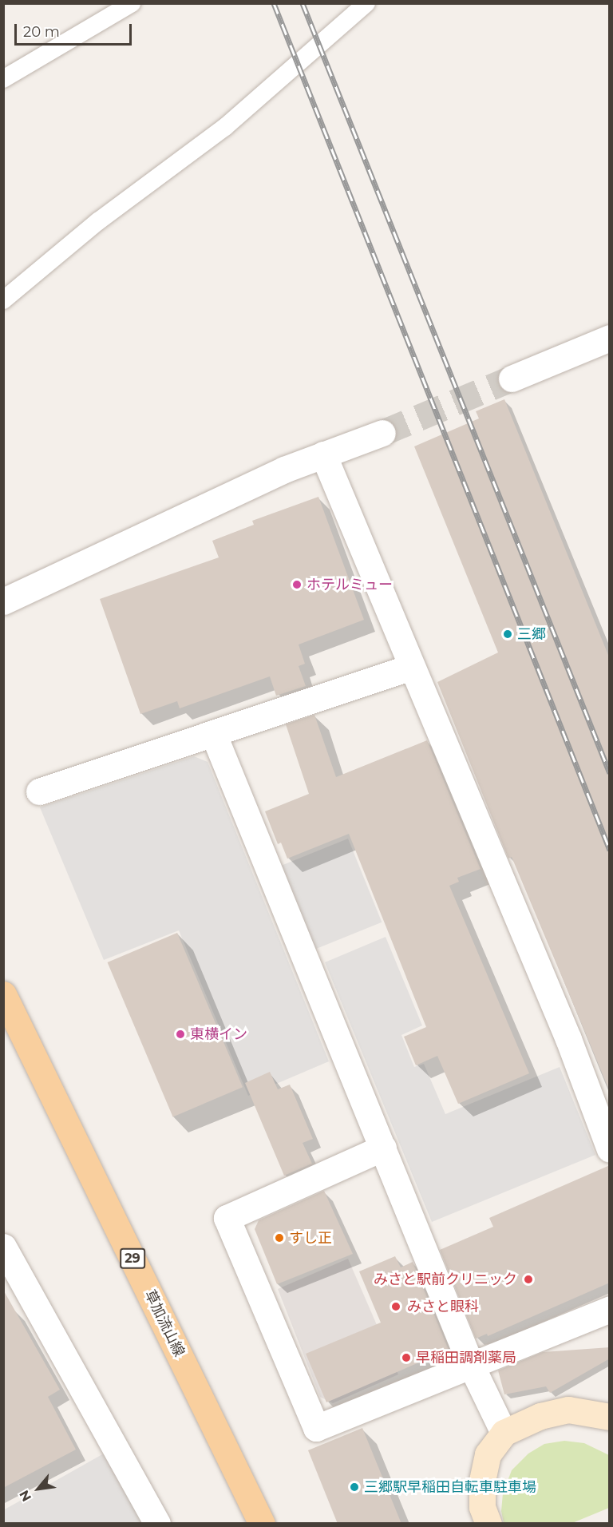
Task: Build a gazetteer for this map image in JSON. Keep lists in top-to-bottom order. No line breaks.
{"streets":{"main road":["29","草加流山線"]},"places":["ホテルミュー","三郷","東横イン","すし正","みさと駅前クリニック","みさと眼科","早稲田調剤薬局","三郷駅早稲田自転車駐車場"],"scale_bar":"20 m","north":"bottom left"}
